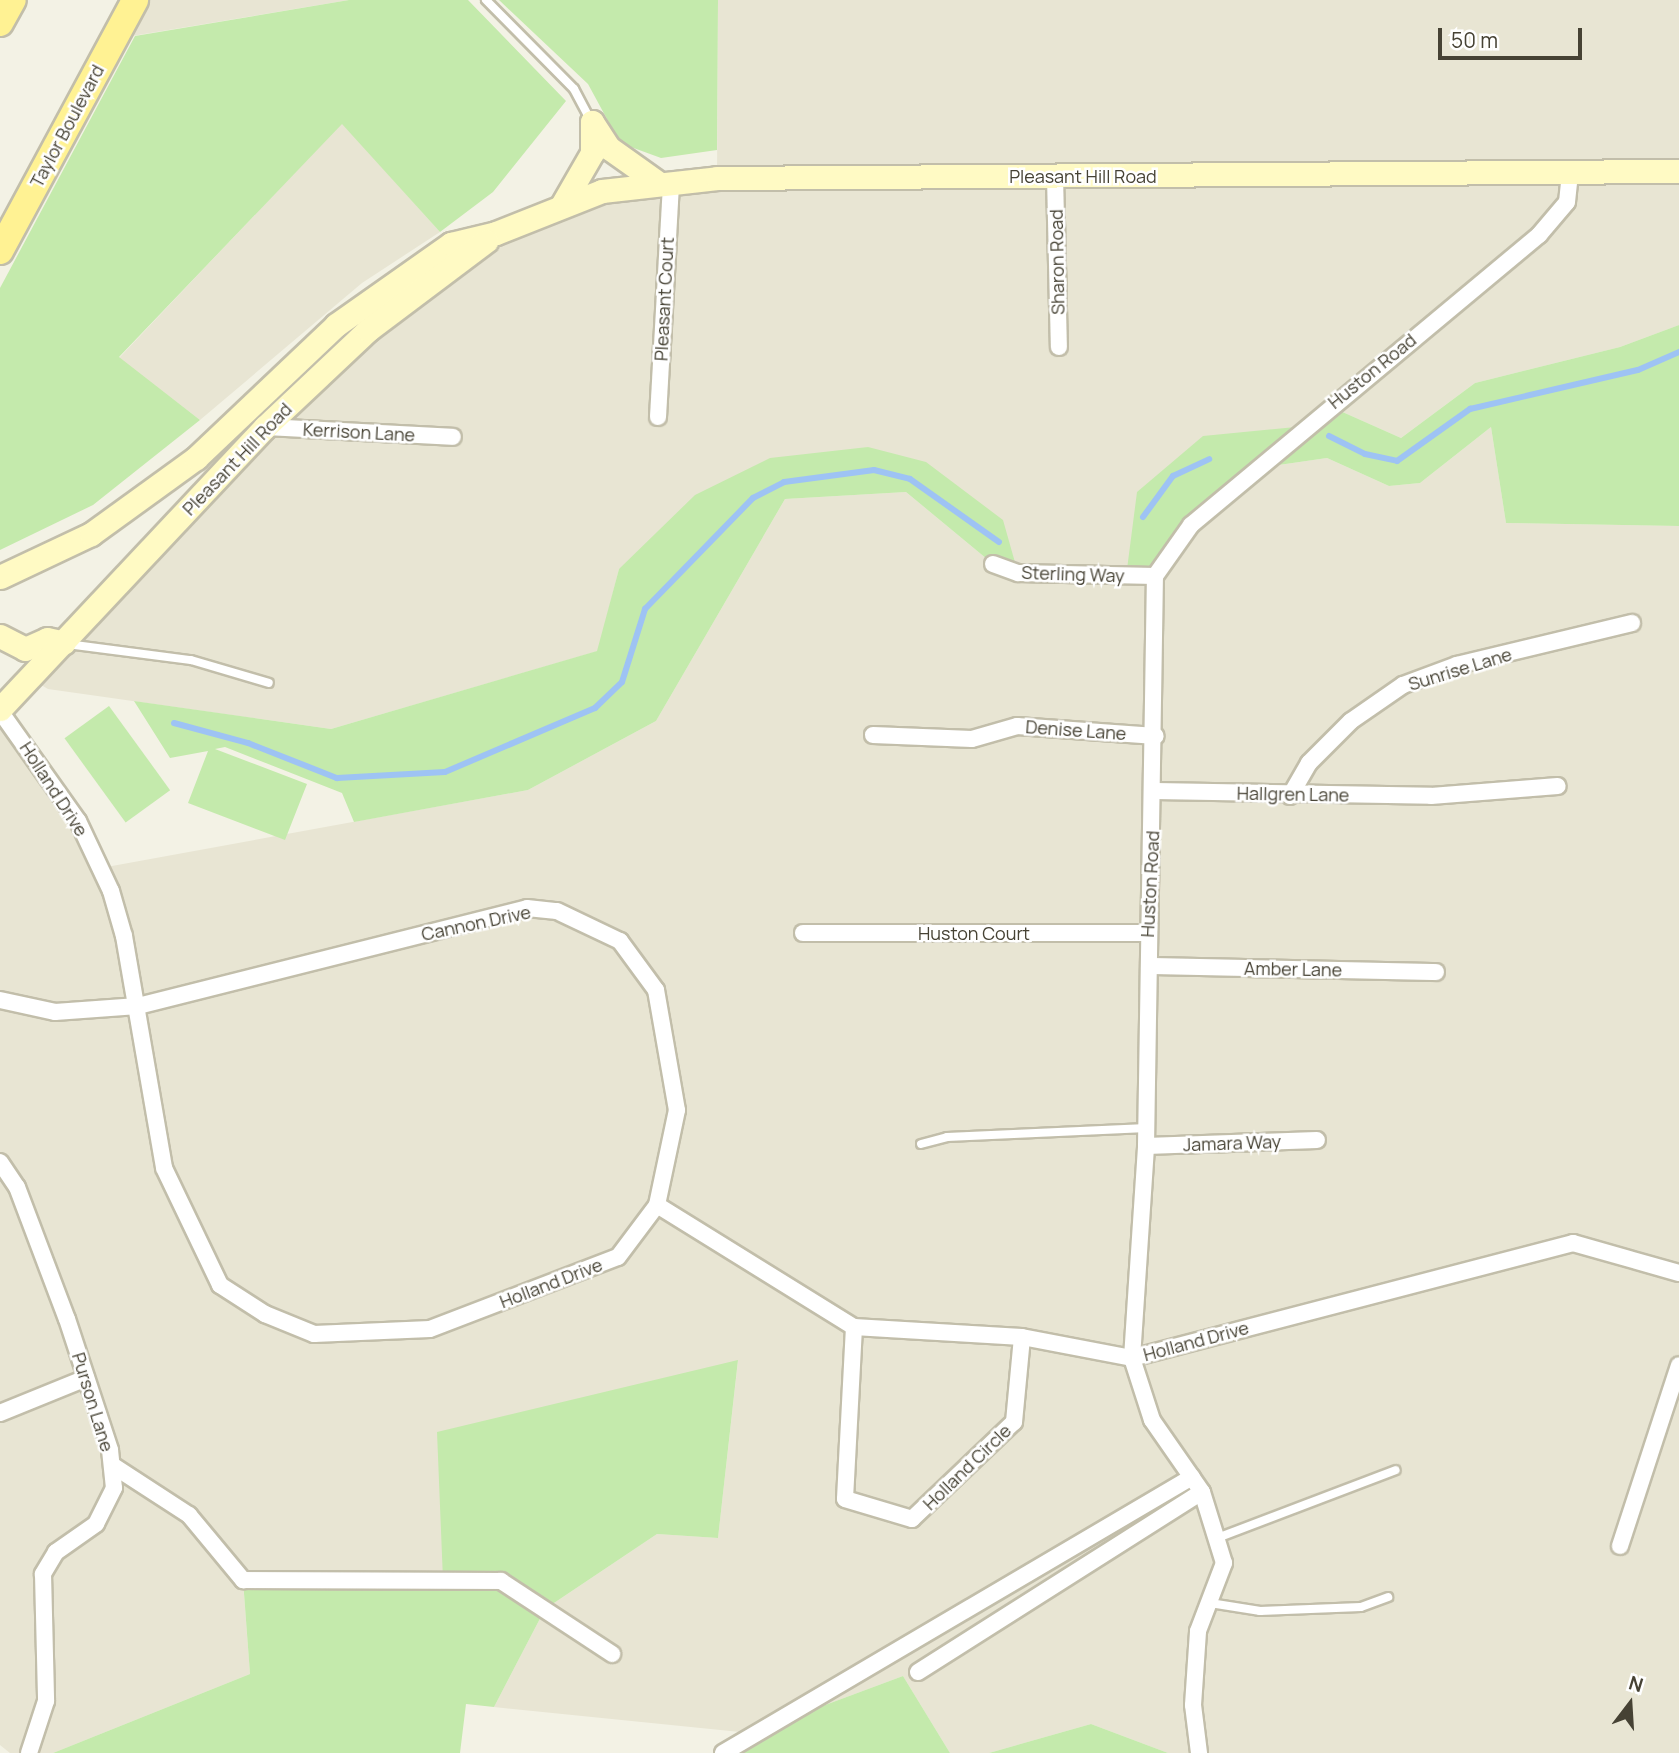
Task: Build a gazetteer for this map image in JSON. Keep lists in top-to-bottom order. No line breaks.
{"streets":{"main road":["Taylor Boulevard","Pleasant Hill Road"],"street":["Sharon Road","Pleasant Court","Huston Road","Kerrison Lane","Sterling Way","Sunrise Lane","Denise Lane","Holland Drive","Hallgren Lane","Cannon Drive","Huston Court","Amber Lane","Jamara Way","Purson Lane","Holland Circle"]},"crossings":[["Pleasant Hill Road","Sharon Road"],["Pleasant Hill Road","Pleasant Court"],["Pleasant Hill Road","Huston Road"],["Pleasant Hill Road","Kerrison Lane"],["Pleasant Hill Road","Holland Drive"],["Huston Road","Sterling Way"],["Huston Road","Denise Lane"],["Huston Road","Holland Drive"],["Huston Road","Hallgren Lane"],["Huston Road","Huston Court"],["Huston Road","Amber Lane"],["Huston Road","Jamara Way"],["Sunrise Lane","Hallgren Lane"],["Holland Drive","Cannon Drive"],["Holland Drive","Holland Circle"]],"scale_bar":"50 m","north":"top"}
